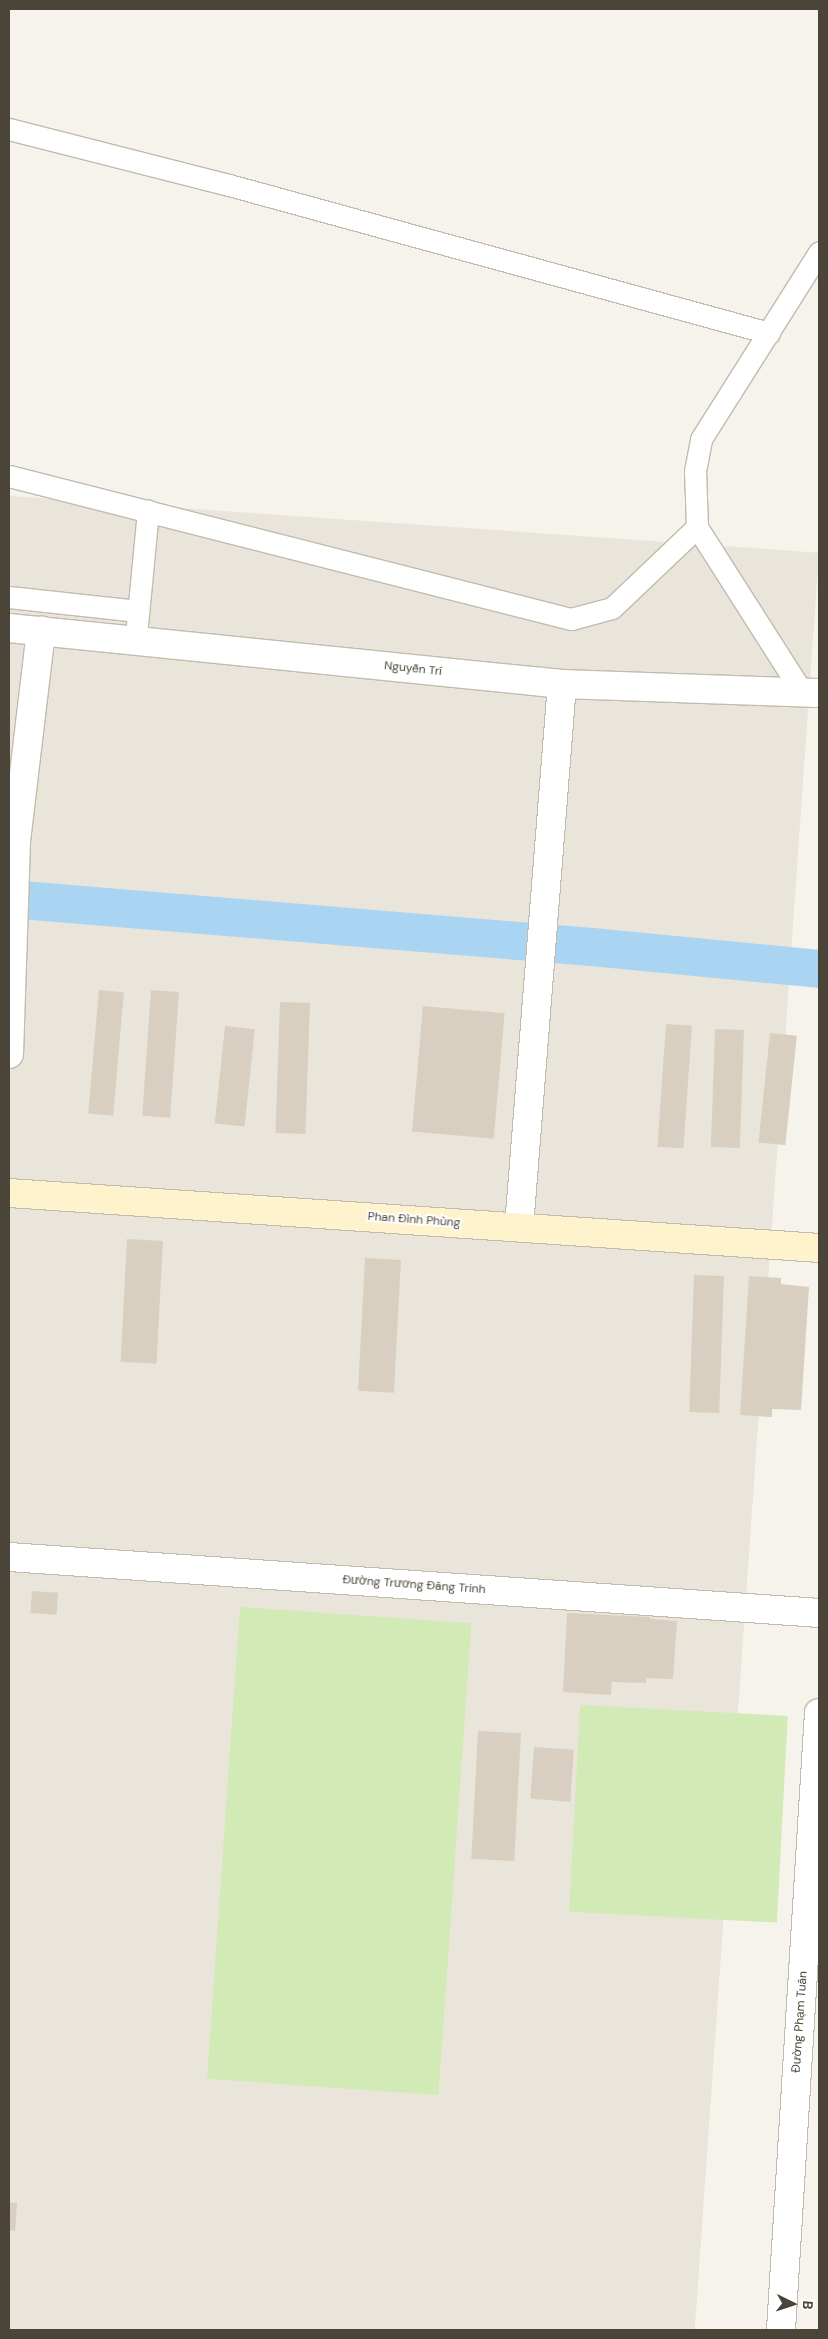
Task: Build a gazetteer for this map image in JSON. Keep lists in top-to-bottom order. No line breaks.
{"streets":{"street":["Nguyễn Trí","Phan Đình Phùng","Đường Trương Đăng Trinh","Đường Phạm Tuân"]},"north":"right"}
